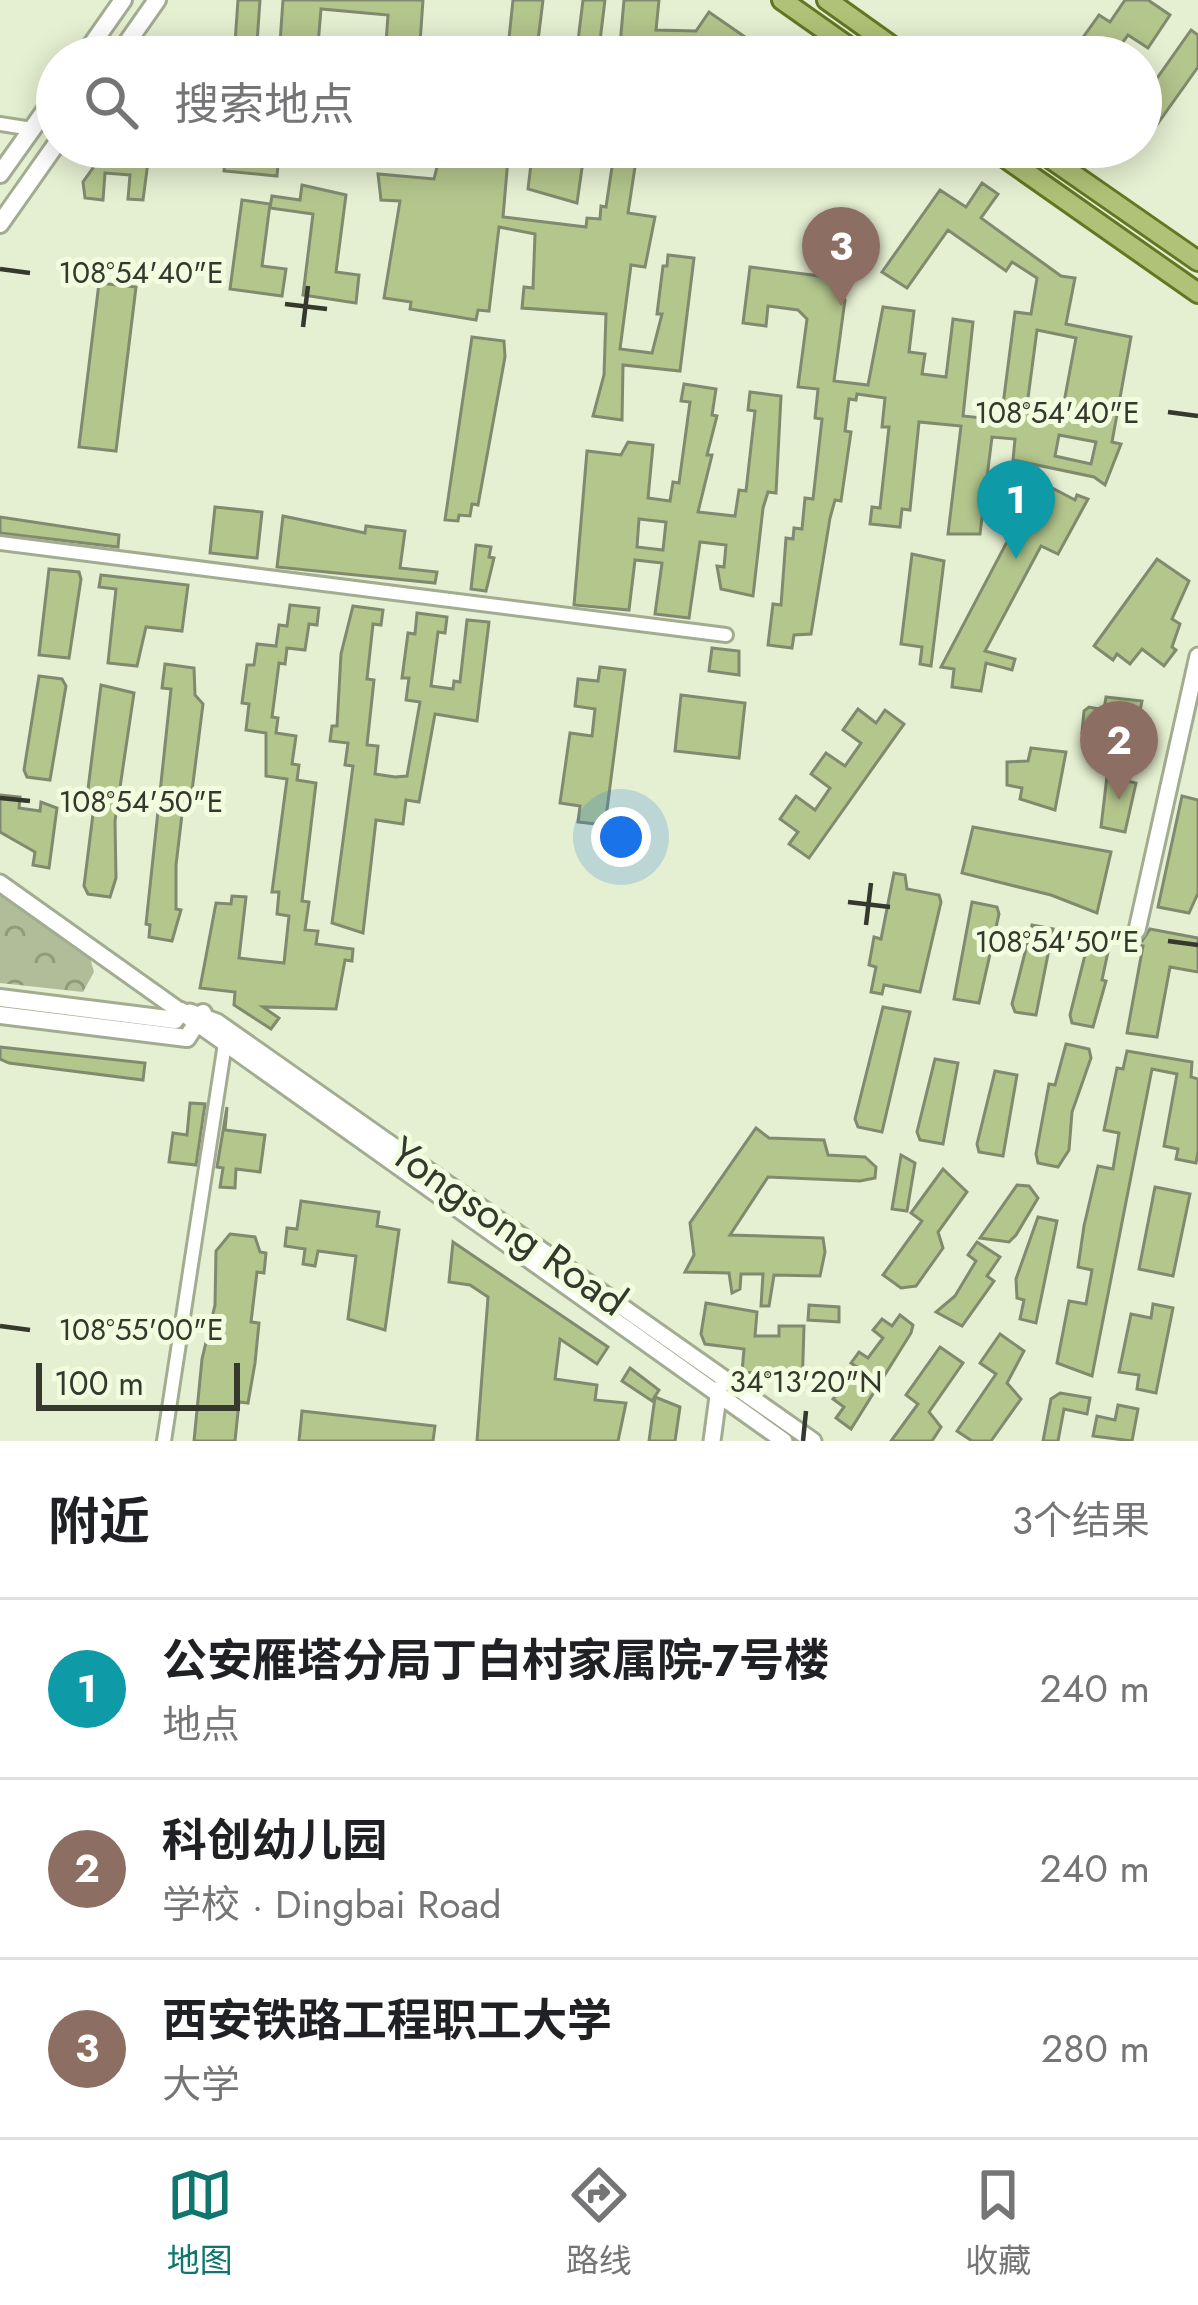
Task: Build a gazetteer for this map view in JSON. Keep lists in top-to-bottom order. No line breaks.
{"streets":{"street":["Yongsong Road"]},"scale_bar":"100 m","page":{"search":"搜索地点","pins":["3","1","2"],"scale":"100 m","heading":["附近","3个结果"],"list":[{"mark":"1","name":"公安雁塔分局丁白村家属院-7号楼","note":"地点","value":"240 m"},{"mark":"2","name":"科创幼儿园","note":"学校 · Dingbai Road","value":"240 m"},{"mark":"3","name":"西安铁路工程职工大学","note":"大学","value":"280 m"}],"nav":["地图","路线","收藏"]},"coordinates":["108°54'40\"E","108°54'50\"E","108°55'00\"E","34°13'20\"N"]}
